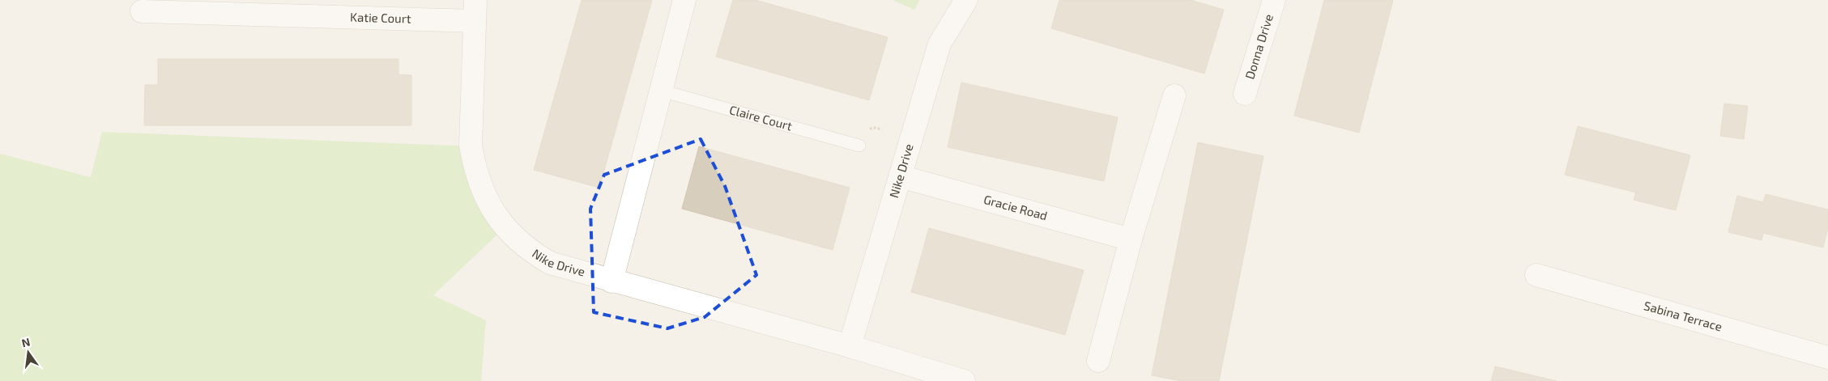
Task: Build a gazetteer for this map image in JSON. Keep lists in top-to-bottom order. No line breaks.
{"streets":{"street":["Katie Court","Donna Drive","Nike Drive","Gracie Road","Sabina Terrace"],"lane":["Claire Court"]},"crossings":[["Katie Court","Nike Drive"],["Nike Drive","Gracie Road"]],"north":"top"}
